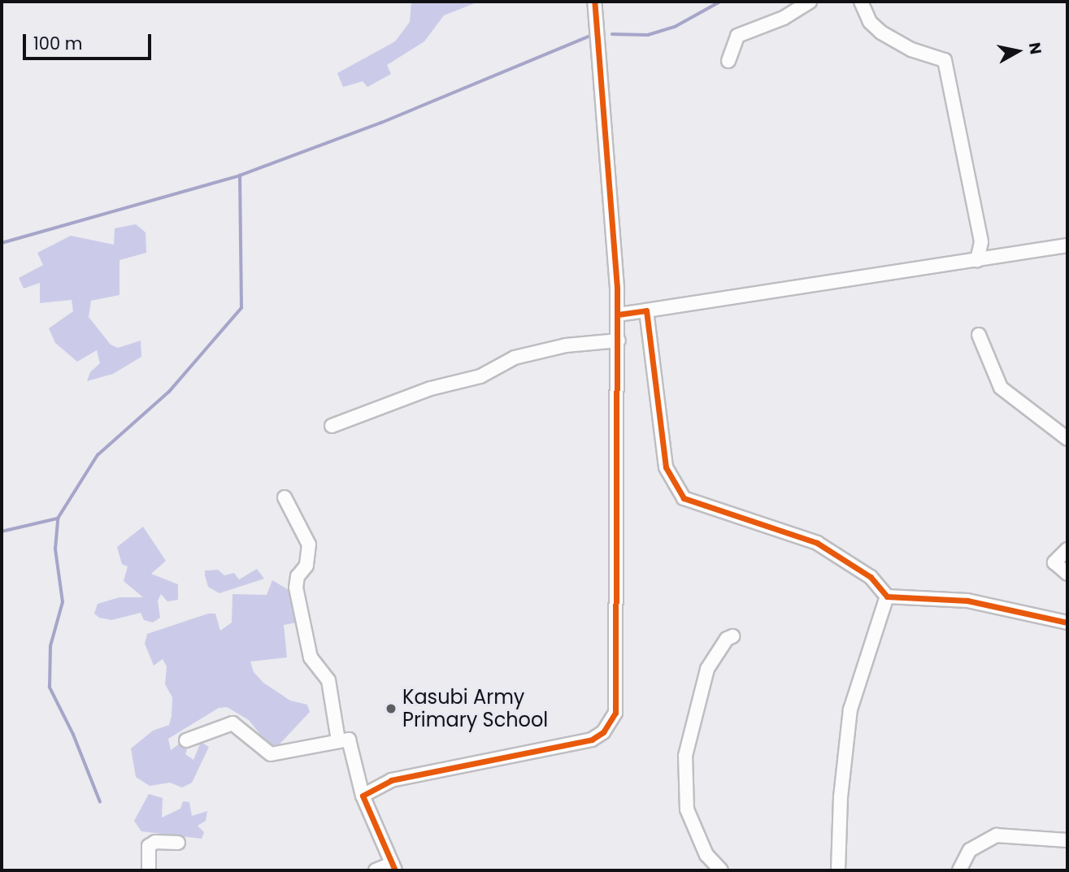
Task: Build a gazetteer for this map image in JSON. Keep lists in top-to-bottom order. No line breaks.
{"places":["Kasubi Army Primary School"],"scale_bar":"100 m","north":"right"}
